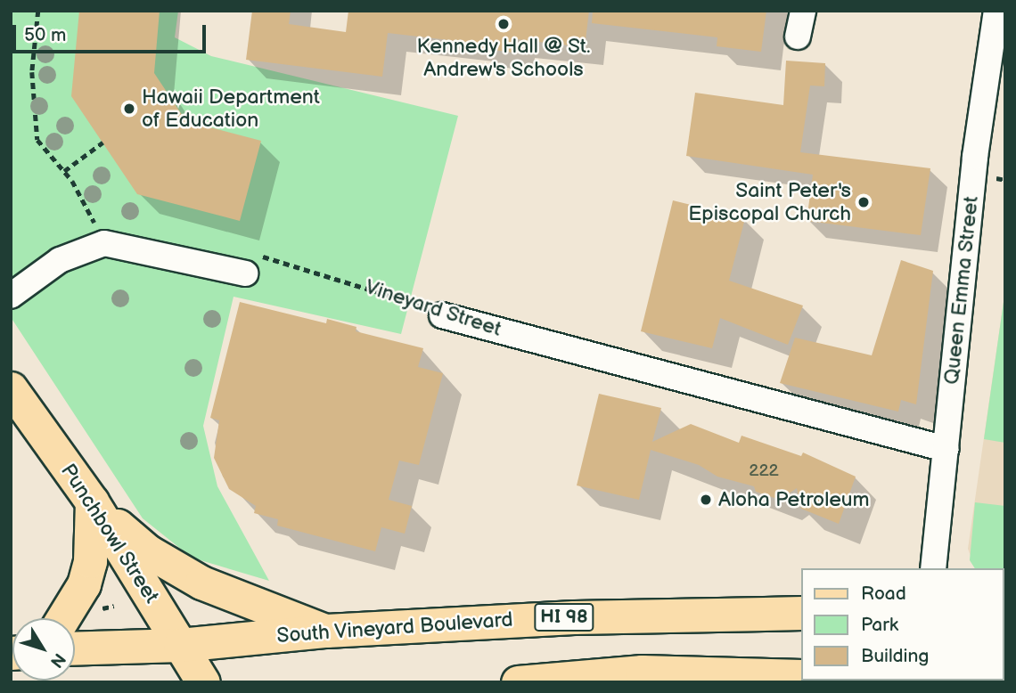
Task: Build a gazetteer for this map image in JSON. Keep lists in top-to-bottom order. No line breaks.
{"streets":{"main road":["Punchbowl Street","HI 98","South Vineyard Boulevard"],"street":["Queen Emma Street","Vineyard Street"]},"crossings":[["Queen Emma Street","Vineyard Street"],["Punchbowl Street","South Vineyard Boulevard"]],"places":["Kennedy Hall @ St. Andrew's Schools","Hawaii Department of Education","Saint Peter's Episcopal Church","Aloha Petroleum"],"house_numbers":["222"],"legend":["Road","Park","Building"],"scale_bar":"50 m","north":"bottom right"}
